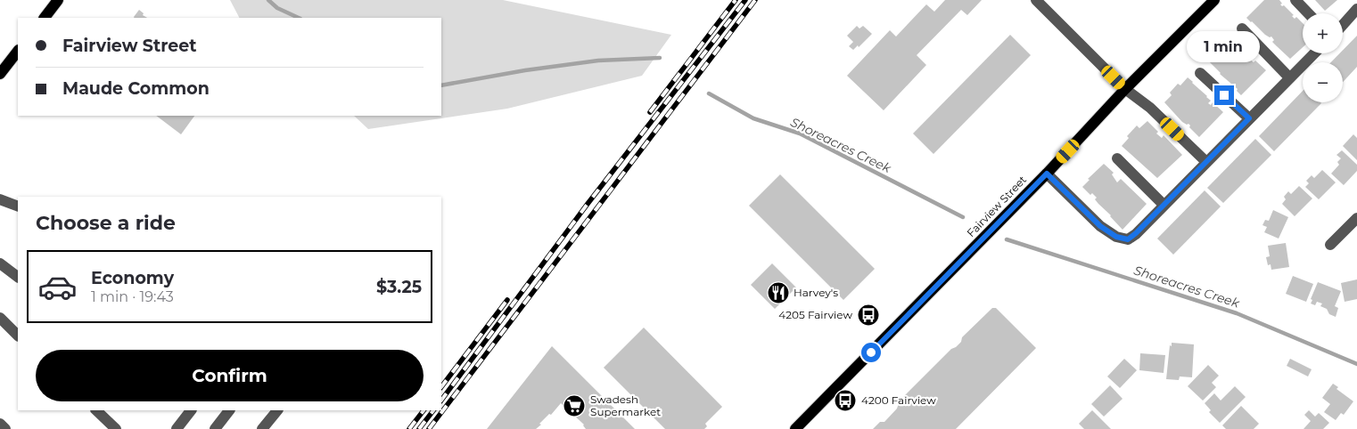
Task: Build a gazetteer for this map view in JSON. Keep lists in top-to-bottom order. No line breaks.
{"streets":{"main road":["Fairview Street"]},"water":["Shoreacres Creek"],"places":{"restaurant":["Harvey's"],"bus stop":["4205 Fairview","4200 Fairview"],"supermarket":["Swadesh Supermarket"]},"page":{"map_buttons":["+","−"],"banner":["Fairview Street","Maude Common"],"bubble":"1 min","heading":"Choose a ride","list":[{"name":"Economy","note":"1 min · 19:43","value":"$3.25"}],"buttons":"Confirm"}}
